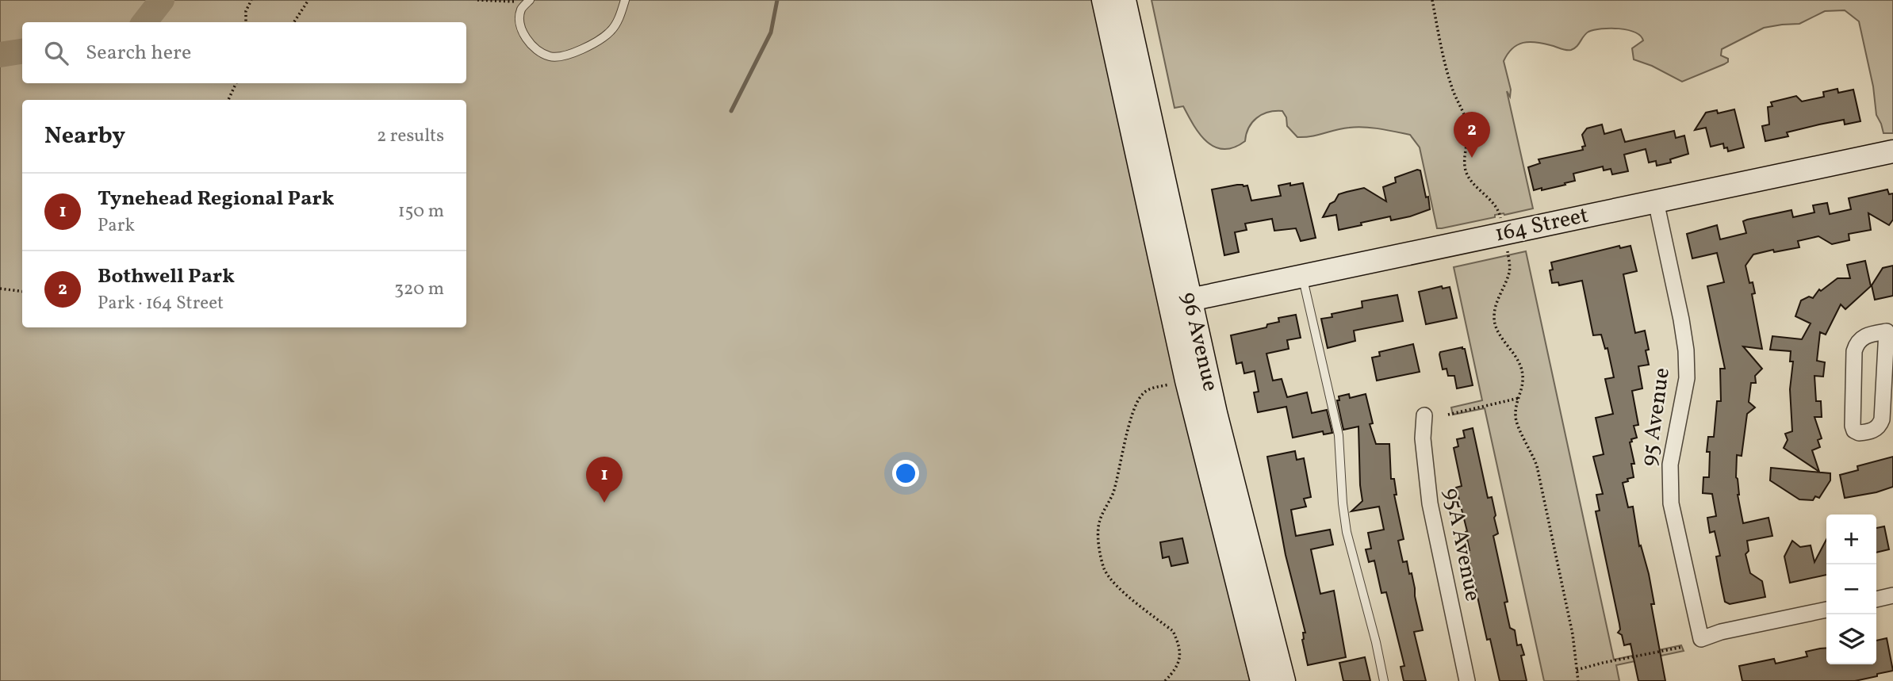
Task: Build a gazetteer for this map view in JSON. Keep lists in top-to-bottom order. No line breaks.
{"streets":{"main road":["164 Street","96 Avenue"],"street":["95 Avenue","95A Avenue"]},"crossings":[["164 Street","96 Avenue"],["164 Street","95 Avenue"]],"page":{"search":"Search here","heading":["Nearby","2 results"],"pins":["2","1"],"list":[{"mark":"1","name":"Tynehead Regional Park","note":"Park","value":"150 m"},{"mark":"2","name":"Bothwell Park","note":"Park · 164 Street","value":"320 m"}],"map_buttons":["+","−"]}}
